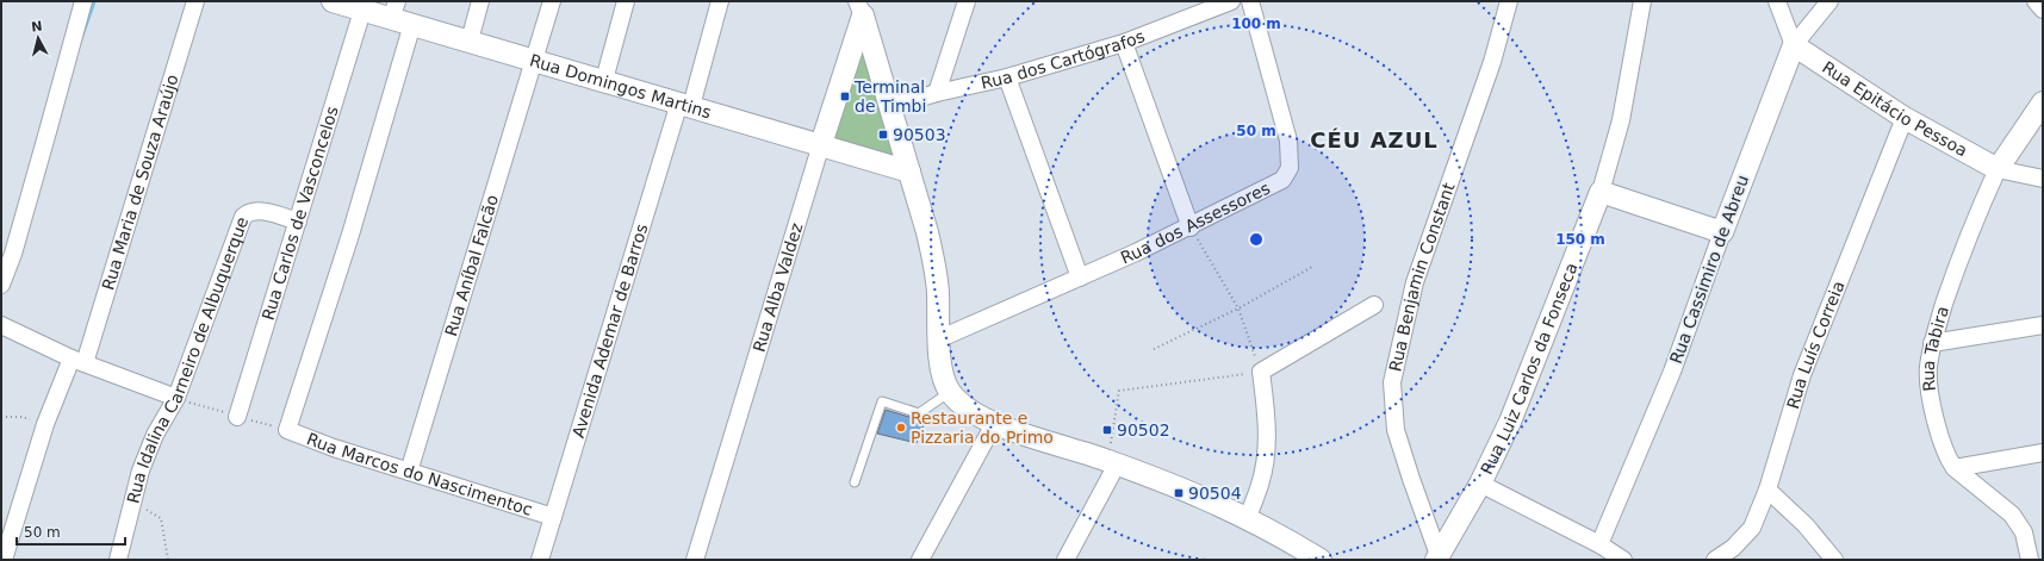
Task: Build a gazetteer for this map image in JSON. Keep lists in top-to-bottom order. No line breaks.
{"streets":{"street":["Rua dos Cartógrafos","Rua Domingos Martins","Rua Epitácio Pessoa","Rua Maria de Souza Araújo","Rua Carlos de Vasconcelos","Rua dos Assessores","Rua Aníbal Falcão","Rua Cassimiro de Abreu","Rua Benjamin Constant","Rua Alba Valdez","Avenida Ademar de Barros","Rua Luís Correia","Rua Tabira","Rua Idalina Carneiro de Albuquerque","Rua Luiz Carlos da Fonseca","Rua Marcos do Nascimentoc"]},"crossings":[["Rua Domingos Martins","Rua Carlos de Vasconcelos"],["Rua Domingos Martins","Rua Aníbal Falcão"],["Rua Domingos Martins","Rua Alba Valdez"],["Rua Domingos Martins","Avenida Ademar de Barros"],["Rua Domingos Martins","Rua Marcos do Nascimentoc"],["Rua Epitácio Pessoa","Rua Cassimiro de Abreu"],["Rua Epitácio Pessoa","Rua Luís Correia"],["Rua Epitácio Pessoa","Rua Tabira"],["Rua Carlos de Vasconcelos","Rua Idalina Carneiro de Albuquerque"],["Rua Aníbal Falcão","Rua Marcos do Nascimentoc"],["Rua Benjamin Constant","Rua Luiz Carlos da Fonseca"],["Avenida Ademar de Barros","Rua Marcos do Nascimentoc"]],"districts":["CÉU AZUL"],"places":{"transit":["Terminal de Timbi","90503","90502","90504"],"other":["Restaurante e Pizzaria do Primo"]},"scale_bar":"50 m","north":"top","rings":["100 m","50 m","150 m"]}
